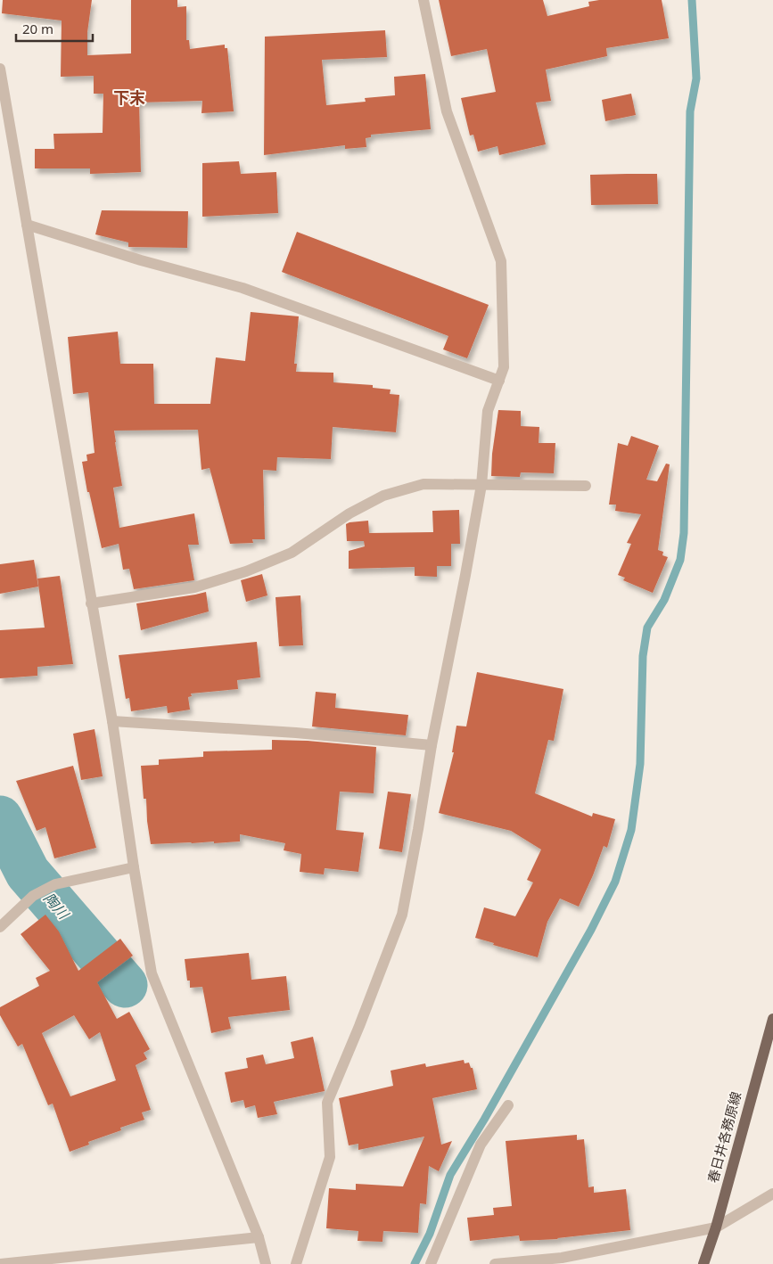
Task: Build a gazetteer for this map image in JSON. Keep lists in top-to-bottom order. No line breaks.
{"streets":{"main road":["春日井各務原線"]},"districts":["下末"],"water":["陶川"],"scale_bar":"20 m"}
